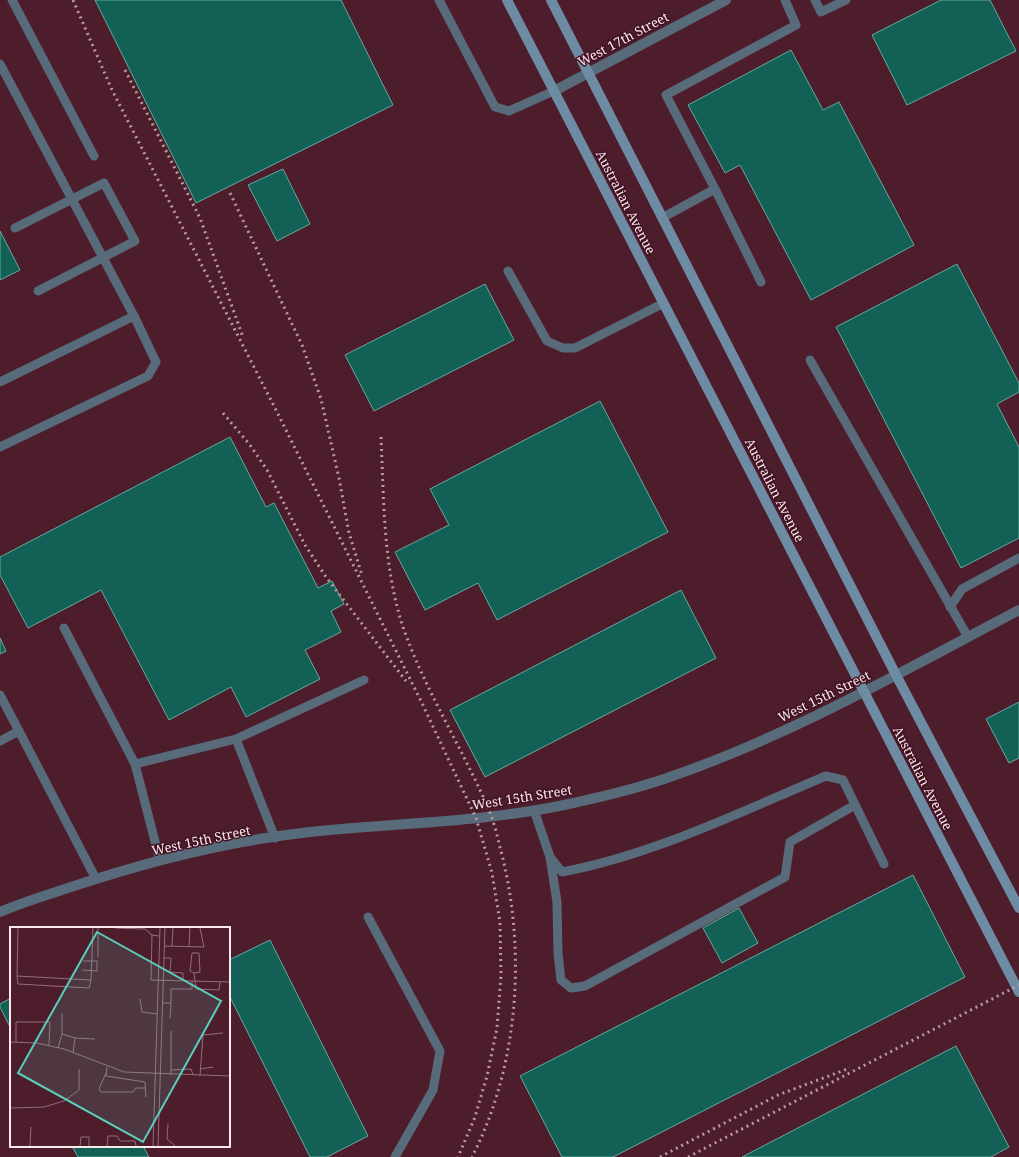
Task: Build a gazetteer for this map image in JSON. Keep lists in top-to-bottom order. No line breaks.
{"streets":{"main road":["Australian Avenue"],"street":["West 17th Street","West 15th Street"]},"crossings":[["West 17th Street","Australian Avenue"],["Australian Avenue","West 15th Street"]]}
